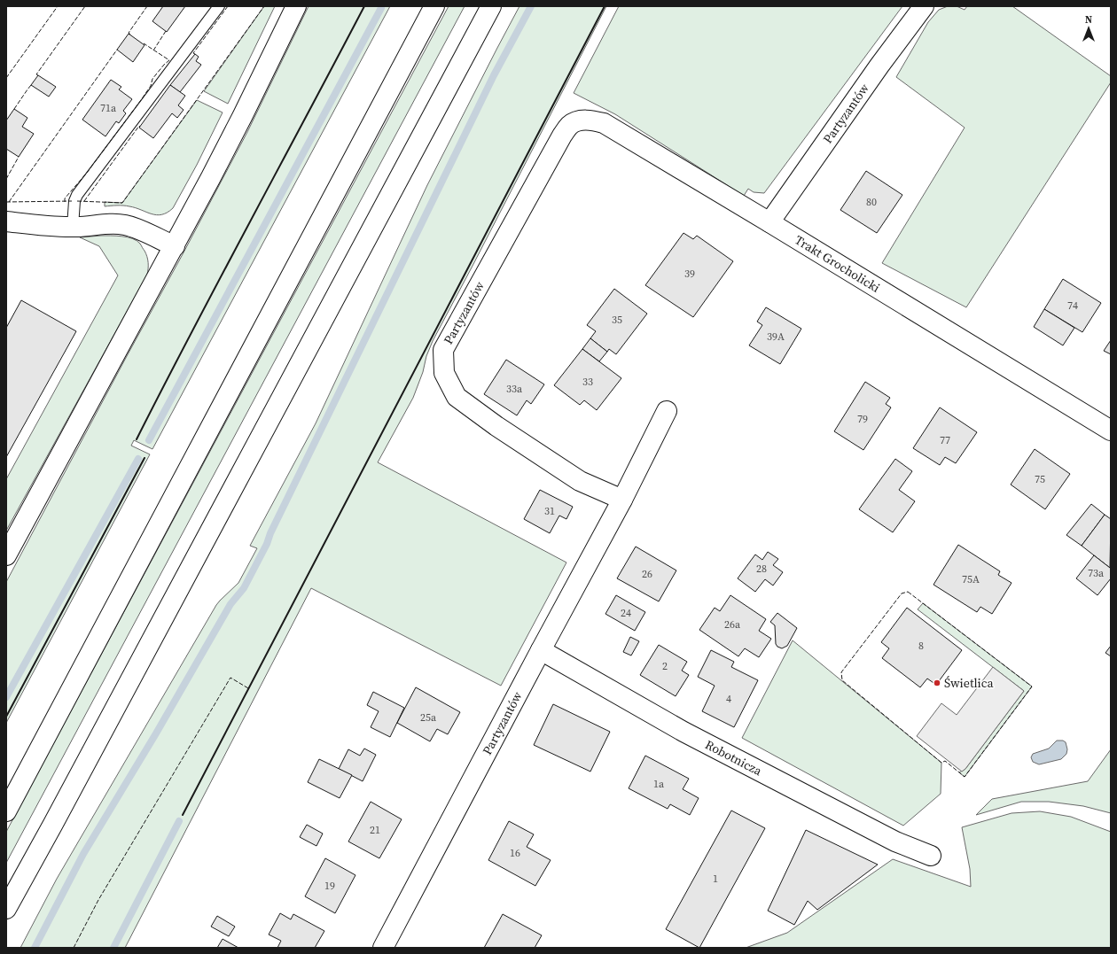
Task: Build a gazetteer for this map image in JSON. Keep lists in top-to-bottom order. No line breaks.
{"streets":{"main road":["Partyzantów","Trakt Grocholicki","Robotnicza"]},"crossings":[["Partyzantów","Trakt Grocholicki"],["Partyzantów","Robotnicza"]],"places":["Świetlica"],"house_numbers":["71a","80","39","74","35","39A","33","33a","79","77","75","31","28","73a","26","75A","24","26a","8","2","4","25a","1a","21","16","1","19"],"north":"top"}
